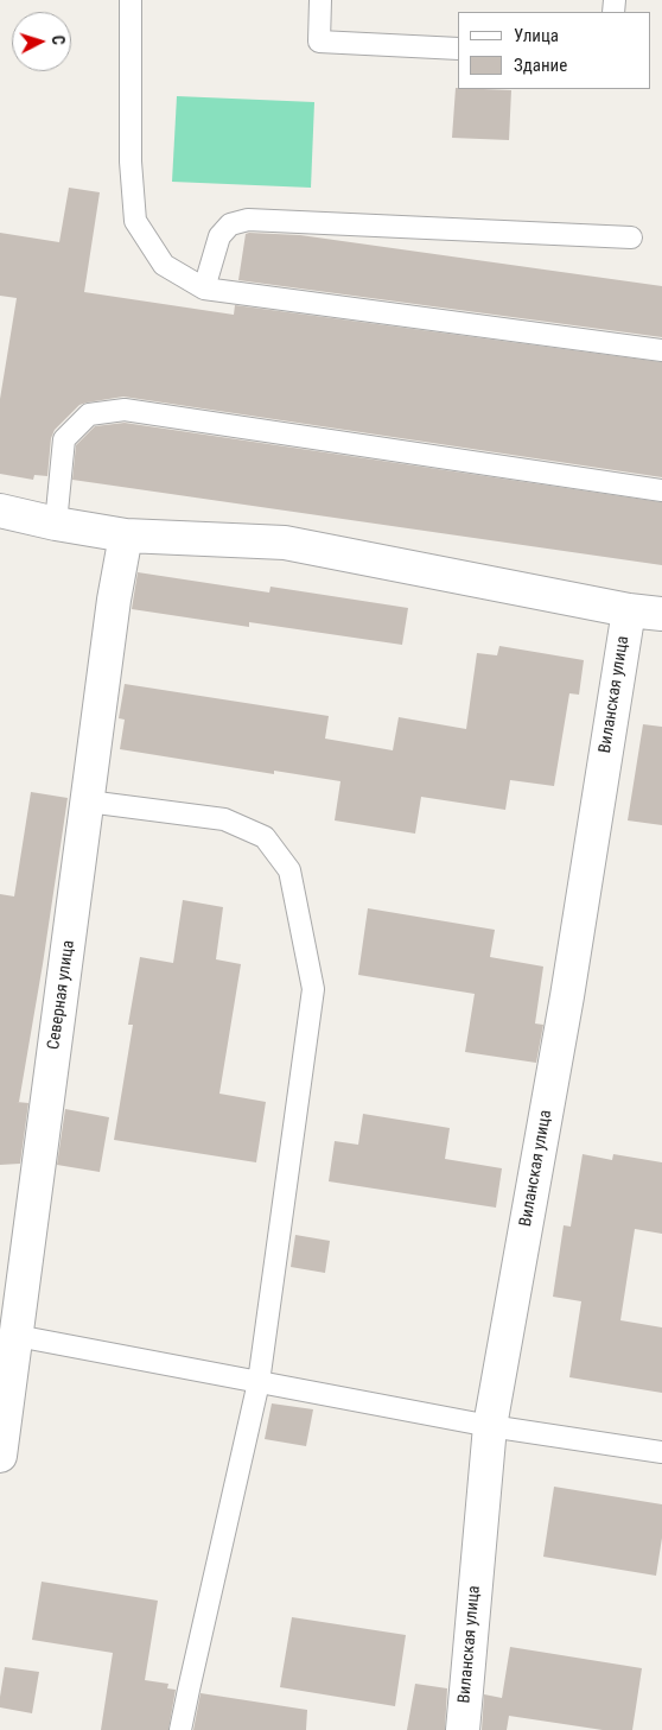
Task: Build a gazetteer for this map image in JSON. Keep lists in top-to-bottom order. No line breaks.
{"streets":{"street":["Виланская улица","Северная улица"]},"legend":["Улица","Здание"],"north":"right"}
